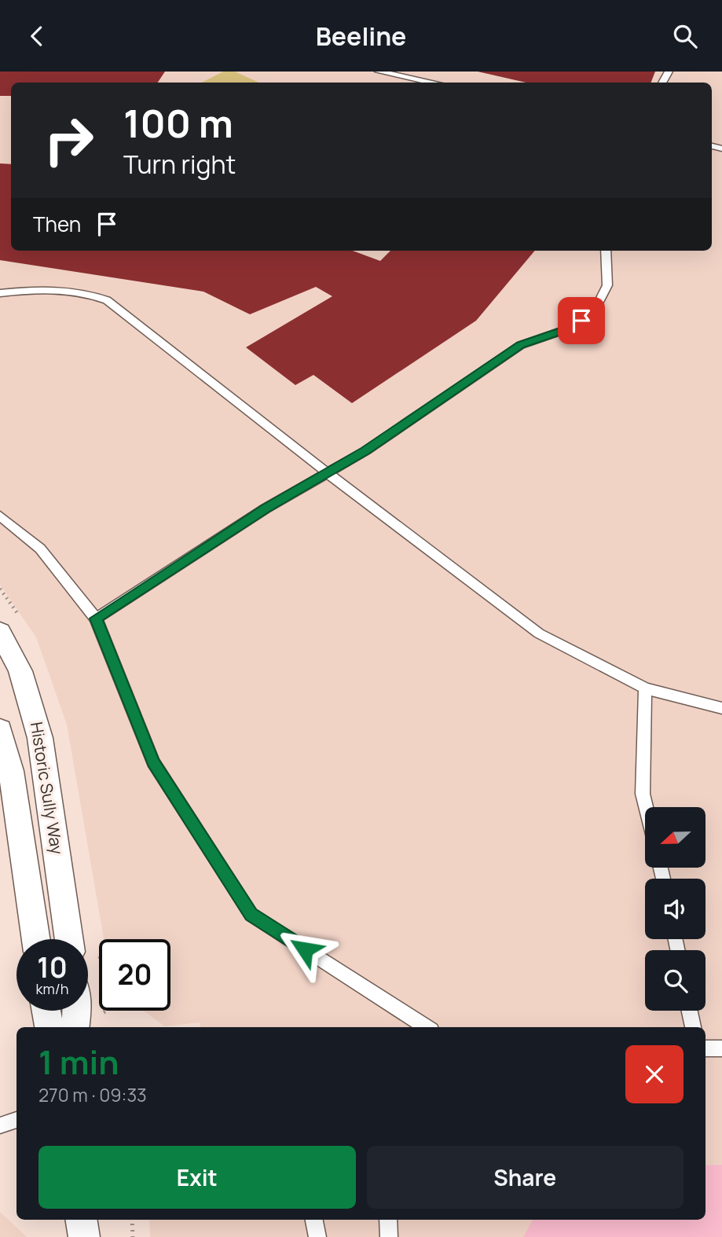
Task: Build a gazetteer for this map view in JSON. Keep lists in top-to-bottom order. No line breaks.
{"streets":{"street":["Historic Sully Way"]},"north":"left","page":{"header":"Beeline","turn":["100 m","Turn right"],"then":"Then","speed":"10 km/h","limit":"20","heading":["1 min","270 m · 09:33"],"buttons":["Exit","Share"]}}
